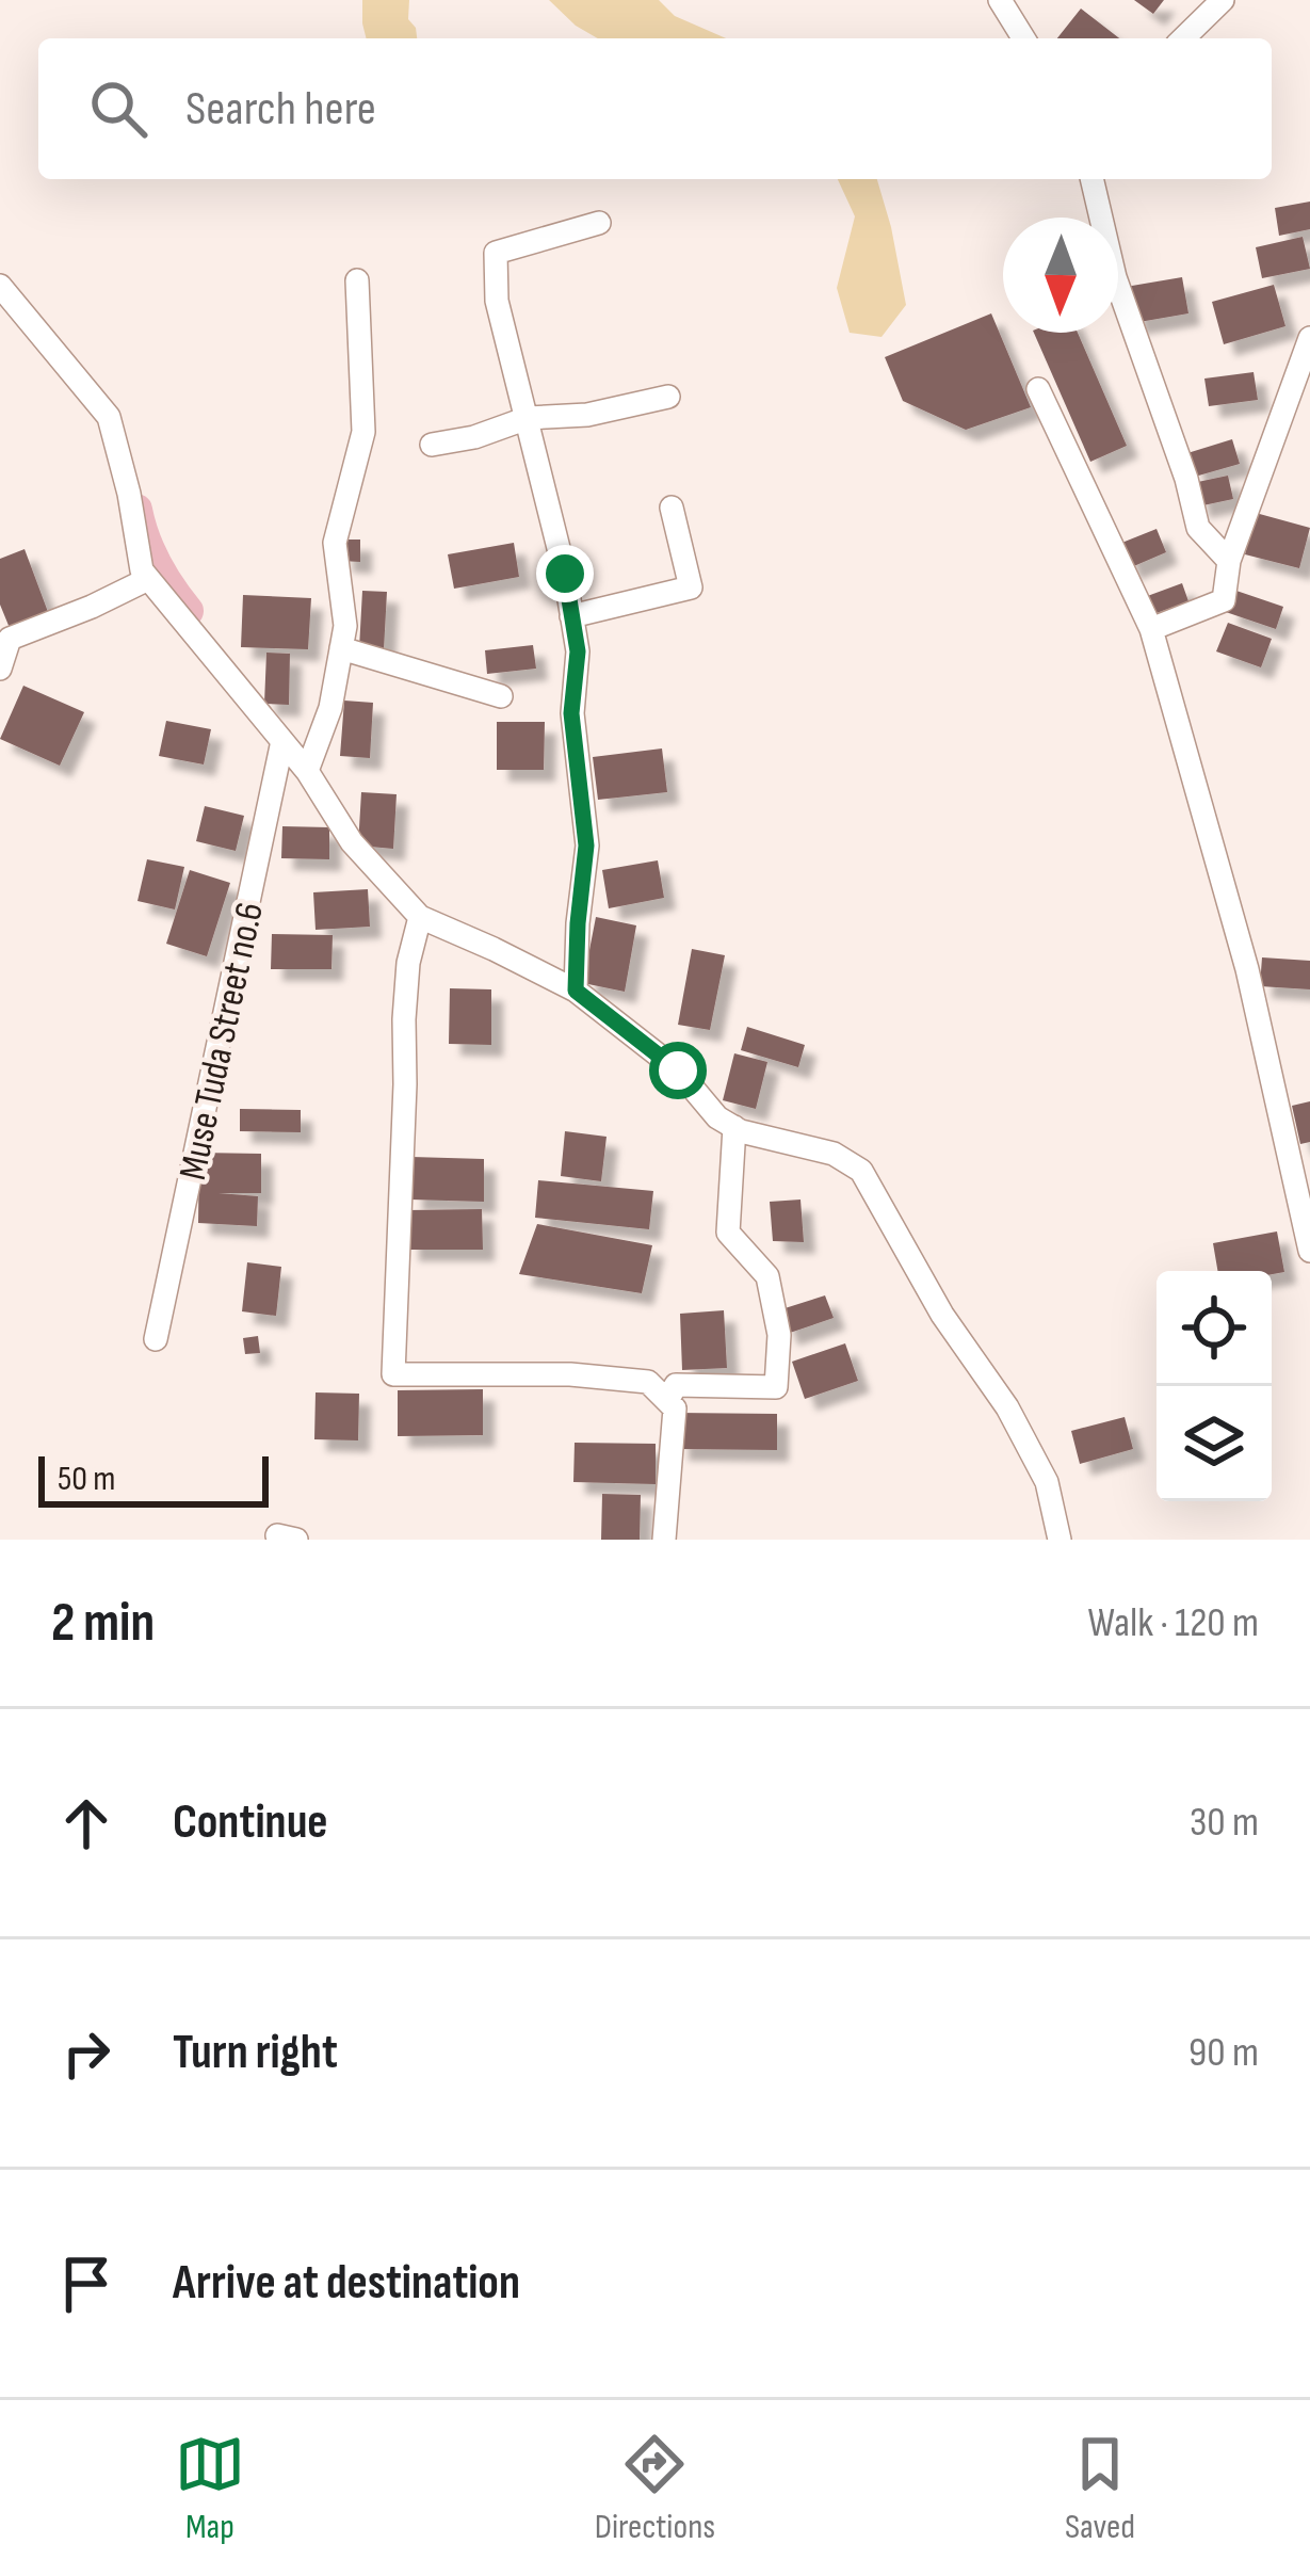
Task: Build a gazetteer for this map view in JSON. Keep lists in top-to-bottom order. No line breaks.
{"streets":{"street":["Muse Tuda Street no.6"]},"scale_bar":"50 m","north":"bottom","page":{"search":"Search here","scale":"50 m","heading":["2 min","Walk · 120 m"],"list":[["Continue","30 m"],["Turn right","90 m"],"Arrive at destination"],"nav":["Map","Directions","Saved"]}}
